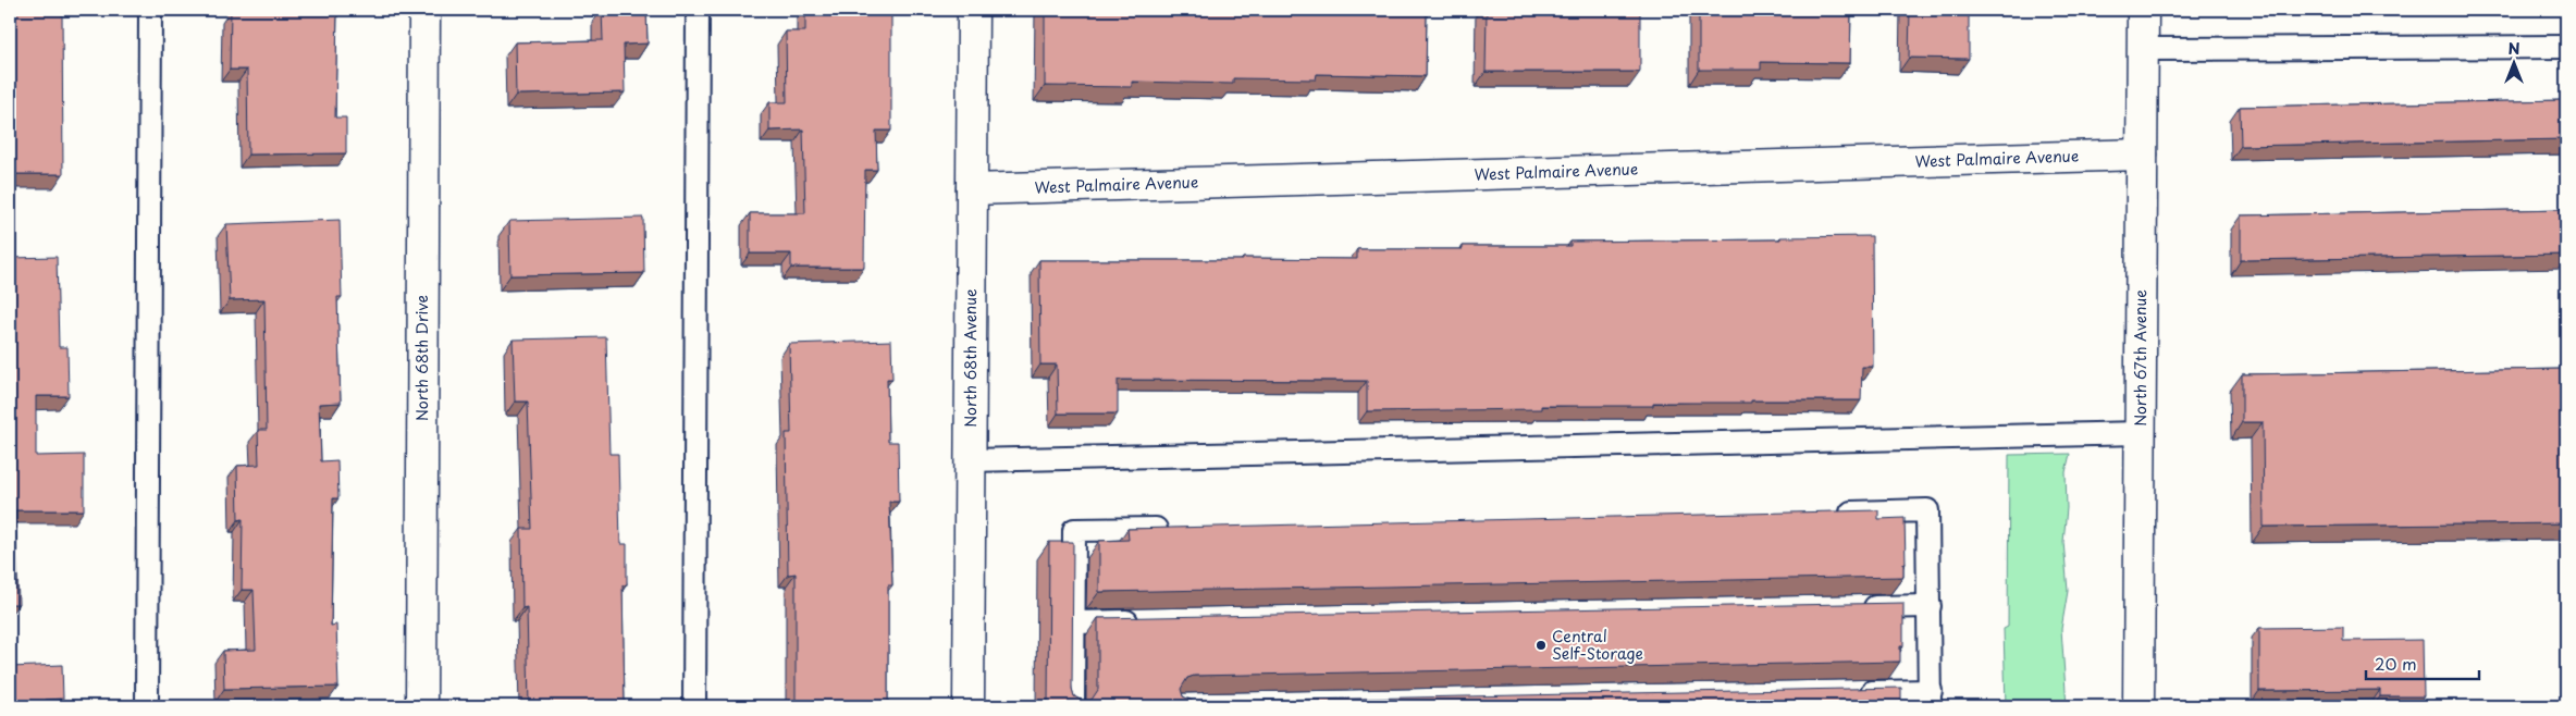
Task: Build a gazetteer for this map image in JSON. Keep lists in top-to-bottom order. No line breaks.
{"streets":{"street":["West Palmaire Avenue","North 68th Drive","North 68th Avenue","North 67th Avenue"]},"crossings":[["West Palmaire Avenue","North 68th Avenue"],["West Palmaire Avenue","North 67th Avenue"]],"places":["Central Self-Storage"],"scale_bar":"20 m","north":"top"}
